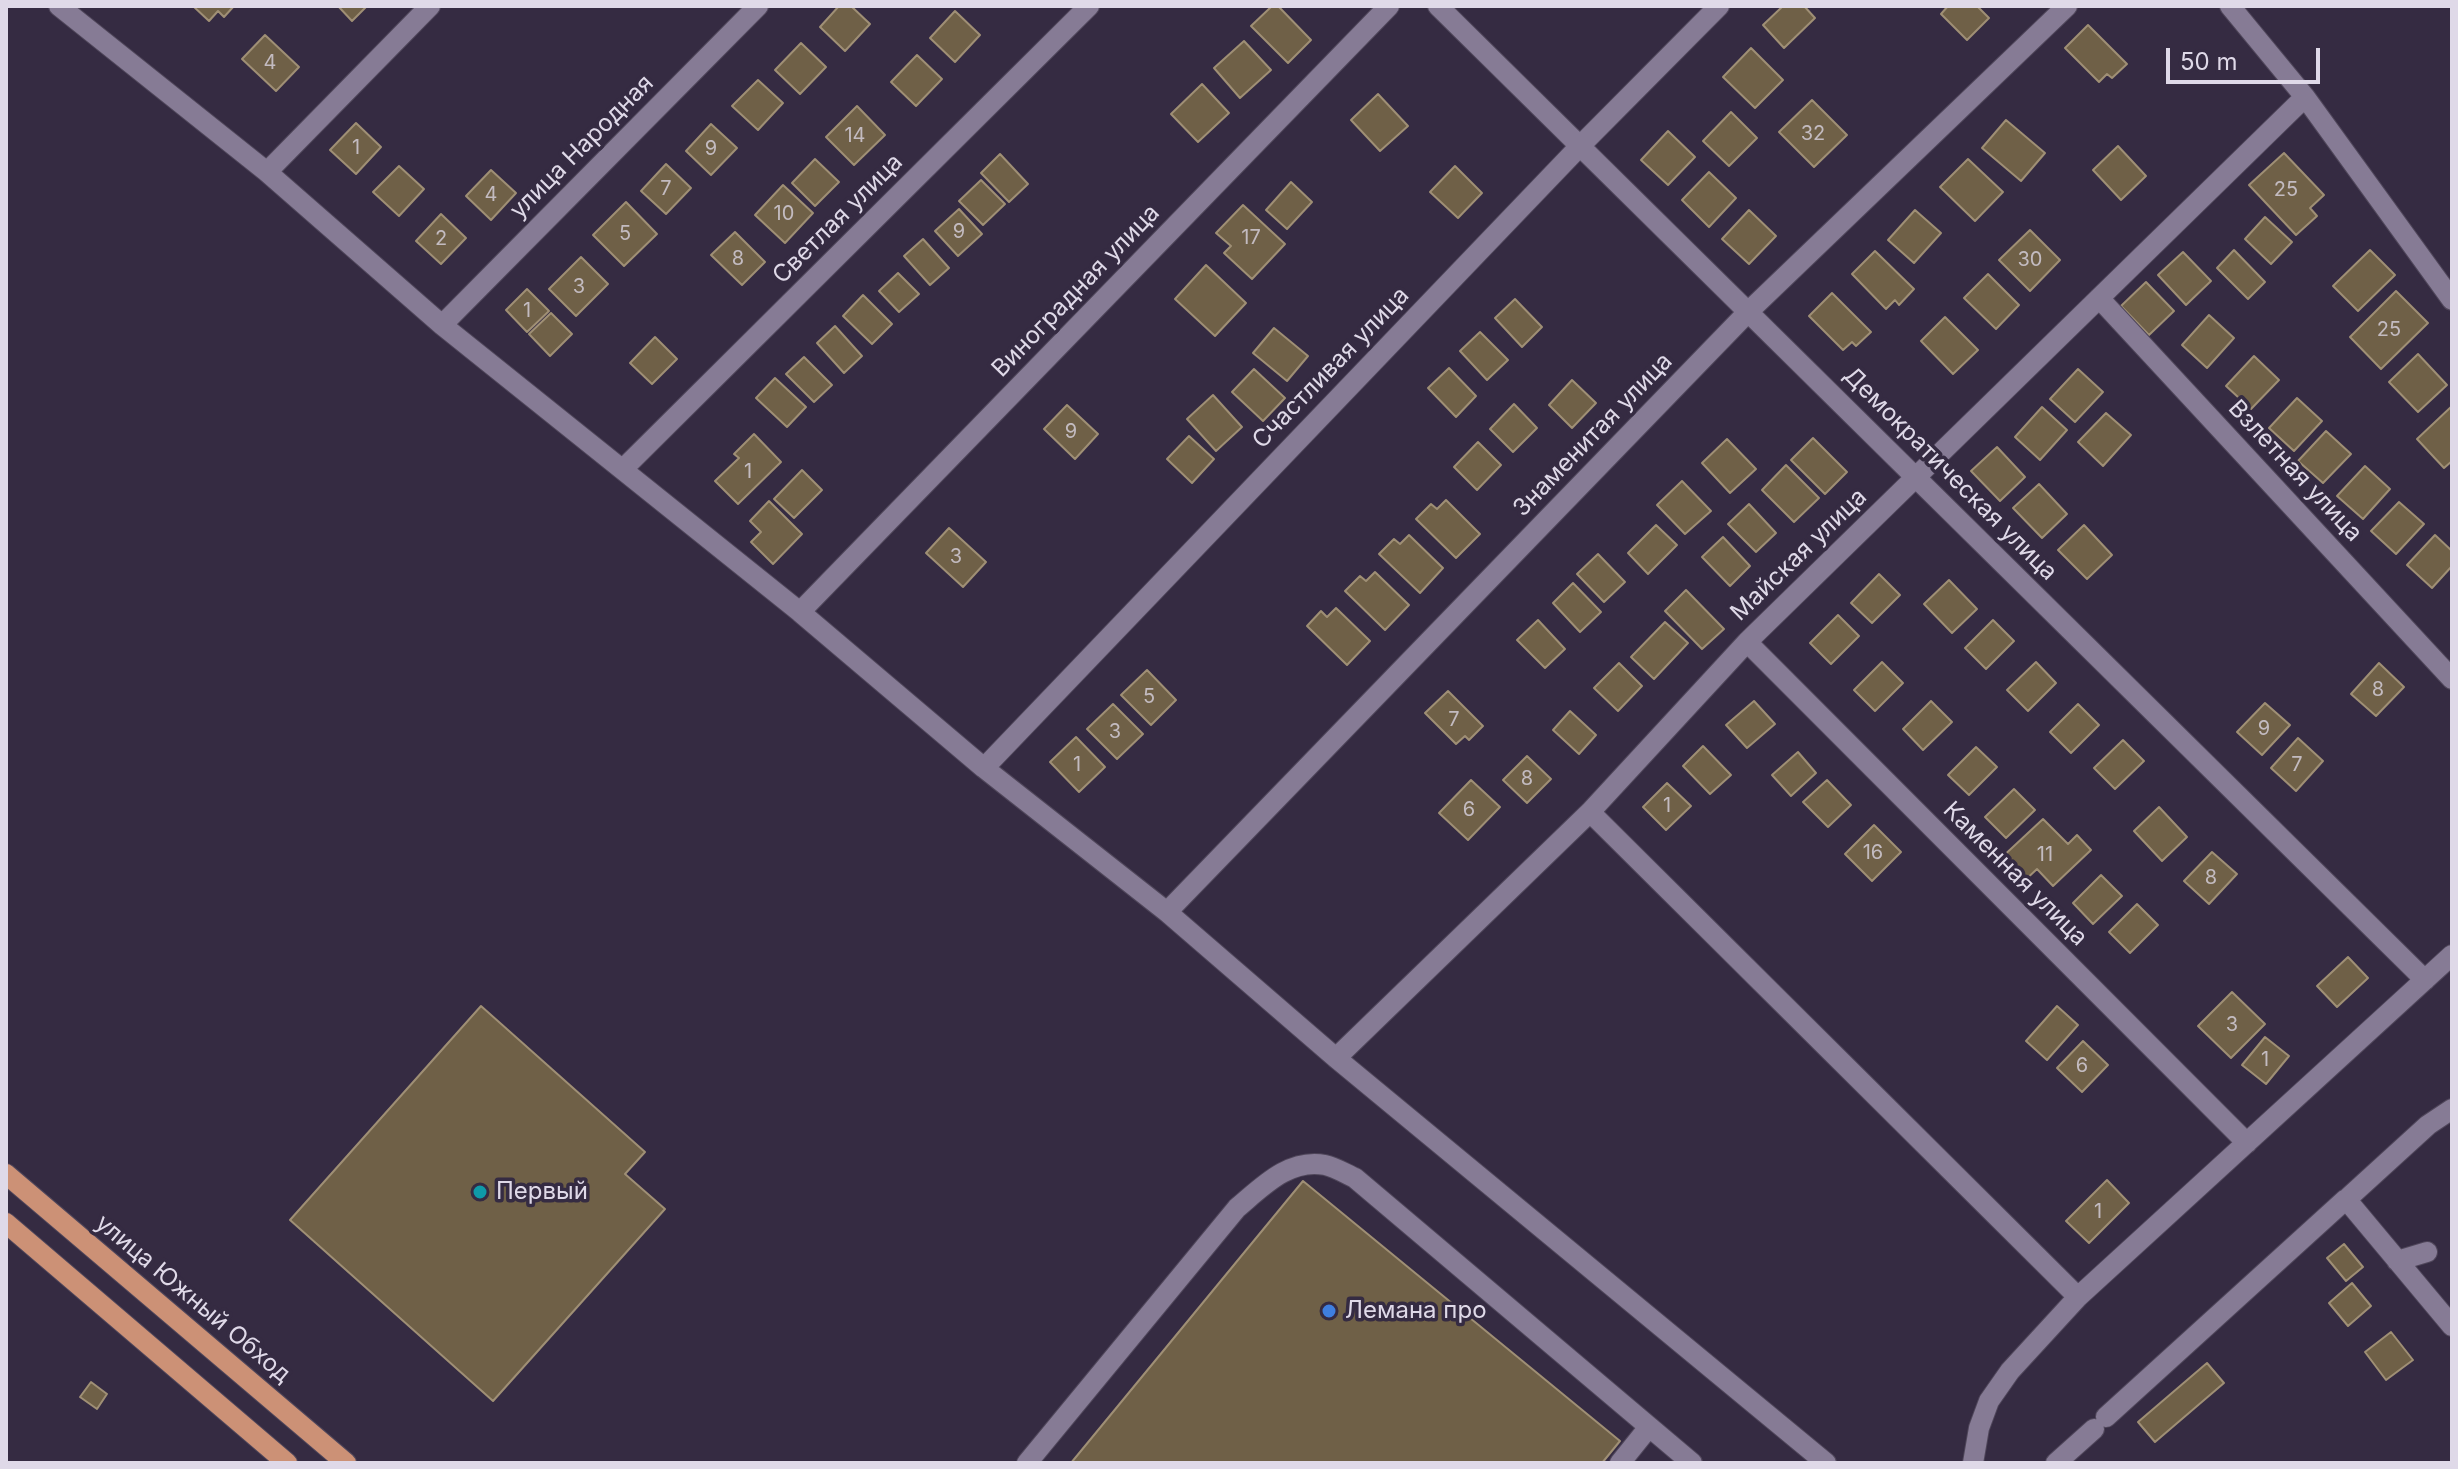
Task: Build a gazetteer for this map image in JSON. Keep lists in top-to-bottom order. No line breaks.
{"streets":{"main road":["улица Южный Обход"],"street":["улица Народная","Светлая улица","Виноградная улица","Счастливая улица","Знаменитая улица","Взлетная улица","Демократическая улица","Майская улица","Каменная улица"]},"crossings":[["Счастливая улица","Демократическая улица"],["Знаменитая улица","Демократическая улица"],["Взлетная улица","Майская улица"],["Демократическая улица","Майская улица"],["Майская улица","Каменная улица"]],"places":["Первый","Лемана про"],"house_numbers":["4","32","14","1","9","7","25","4","10","9","5","17","2","8","30","3","1","25","9","1","3","8","5","7","9","3","1","7","8","1","6","16","11","8","3","1","6","1"],"scale_bar":"50 m"}
